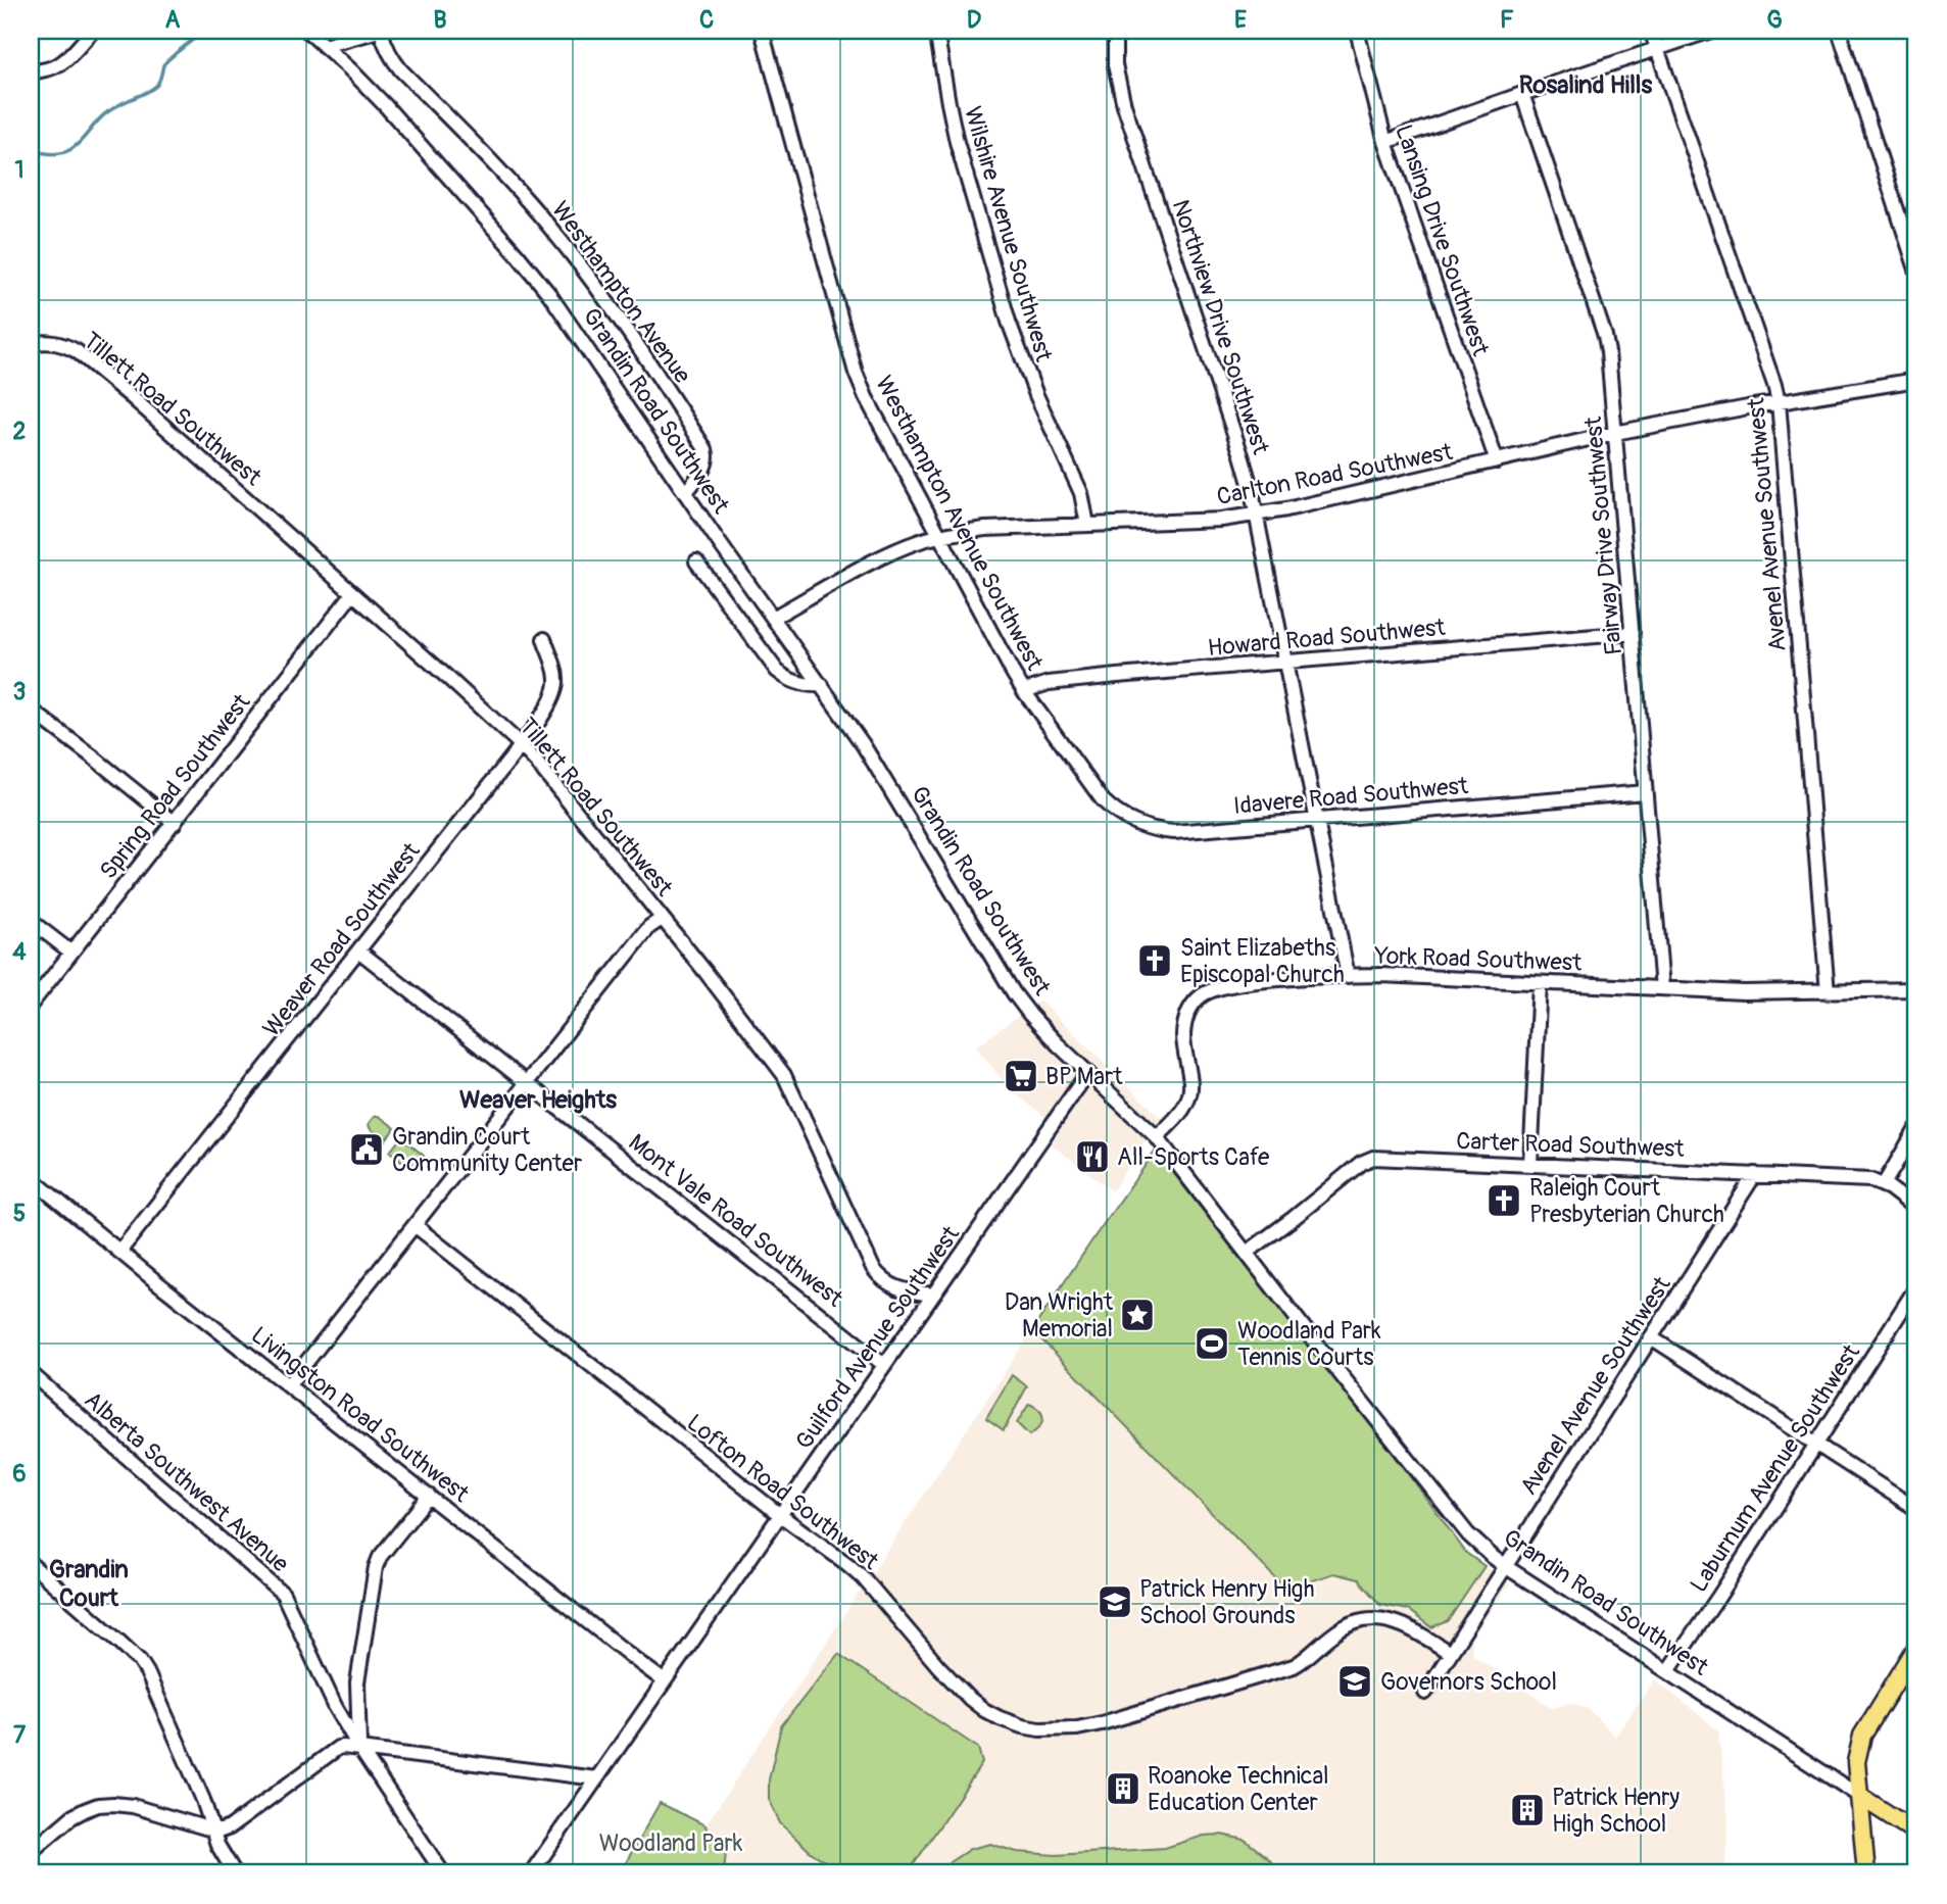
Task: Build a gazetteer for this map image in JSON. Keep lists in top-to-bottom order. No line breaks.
{"streets":{"main road":["Grandin Road Southwest"],"street":["Wilshire Avenue Southwest","Lansing Drive Southwest","Westhampton Avenue","Northview Drive Southwest","Tillett Road Southwest","Carlton Road Southwest","Westhampton Avenue Southwest","Avenel Avenue Southwest","Fairway Drive Southwest","Howard Road Southwest","Spring Road Southwest","Idavere Road Southwest","Weaver Road Southwest","York Road Southwest","Carter Road Southwest","Mont Vale Road Southwest","Guilford Avenue Southwest","Livingston Road Southwest","Laburnum Avenue Southwest","Alberta Southwest Avenue","Lofton Road Southwest"]},"crossings":[["Wilshire Avenue Southwest","Carlton Road Southwest"],["Lansing Drive Southwest","Carlton Road Southwest"],["Westhampton Avenue","Grandin Road Southwest"],["Northview Drive Southwest","Carlton Road Southwest"],["Northview Drive Southwest","Howard Road Southwest"],["Northview Drive Southwest","Idavere Road Southwest"],["Northview Drive Southwest","York Road Southwest"],["Tillett Road Southwest","Spring Road Southwest"],["Tillett Road Southwest","Weaver Road Southwest"],["Tillett Road Southwest","Guilford Avenue Southwest"],["Grandin Road Southwest","Carlton Road Southwest"],["Grandin Road Southwest","Avenel Avenue Southwest"],["Grandin Road Southwest","York Road Southwest"],["Grandin Road Southwest","Carter Road Southwest"],["Grandin Road Southwest","Guilford Avenue Southwest"],["Grandin Road Southwest","Laburnum Avenue Southwest"],["Carlton Road Southwest","Westhampton Avenue Southwest"],["Carlton Road Southwest","Avenel Avenue Southwest"],["Carlton Road Southwest","Fairway Drive Southwest"],["Westhampton Avenue Southwest","Howard Road Southwest"],["Westhampton Avenue Southwest","Idavere Road Southwest"],["Avenel Avenue Southwest","York Road Southwest"],["Avenel Avenue Southwest","Carter Road Southwest"],["Avenel Avenue Southwest","Lofton Road Southwest"],["Fairway Drive Southwest","Howard Road Southwest"],["Fairway Drive Southwest","Idavere Road Southwest"],["Fairway Drive Southwest","York Road Southwest"],["Weaver Road Southwest","Mont Vale Road Southwest"],["Weaver Road Southwest","Livingston Road Southwest"],["Mont Vale Road Southwest","Guilford Avenue Southwest"],["Guilford Avenue Southwest","Livingston Road Southwest"],["Guilford Avenue Southwest","Lofton Road Southwest"]],"districts":["Rosalind Hills","Weaver Heights","Grandin Court"],"parks":["Woodland Park"],"places":{"church":["Saint Elizabeths Episcopal Church","Raleigh Court Presbyterian Church"],"supermarket":["BP Mart"],"public building":["Grandin Court Community Center"],"restaurant":["All-Sports Cafe"],"place":["Dan Wright Memorial"],"sports":["Woodland Park Tennis Courts"],"school or university":["Patrick Henry High School Grounds","Governors School"],"building":["Roanoke Technical Education Center","Patrick Henry High School"]},"grid":{"columns":["A","B","C","D","E","F","G"],"rows":["1","2","3","4","5","6","7"]}}
